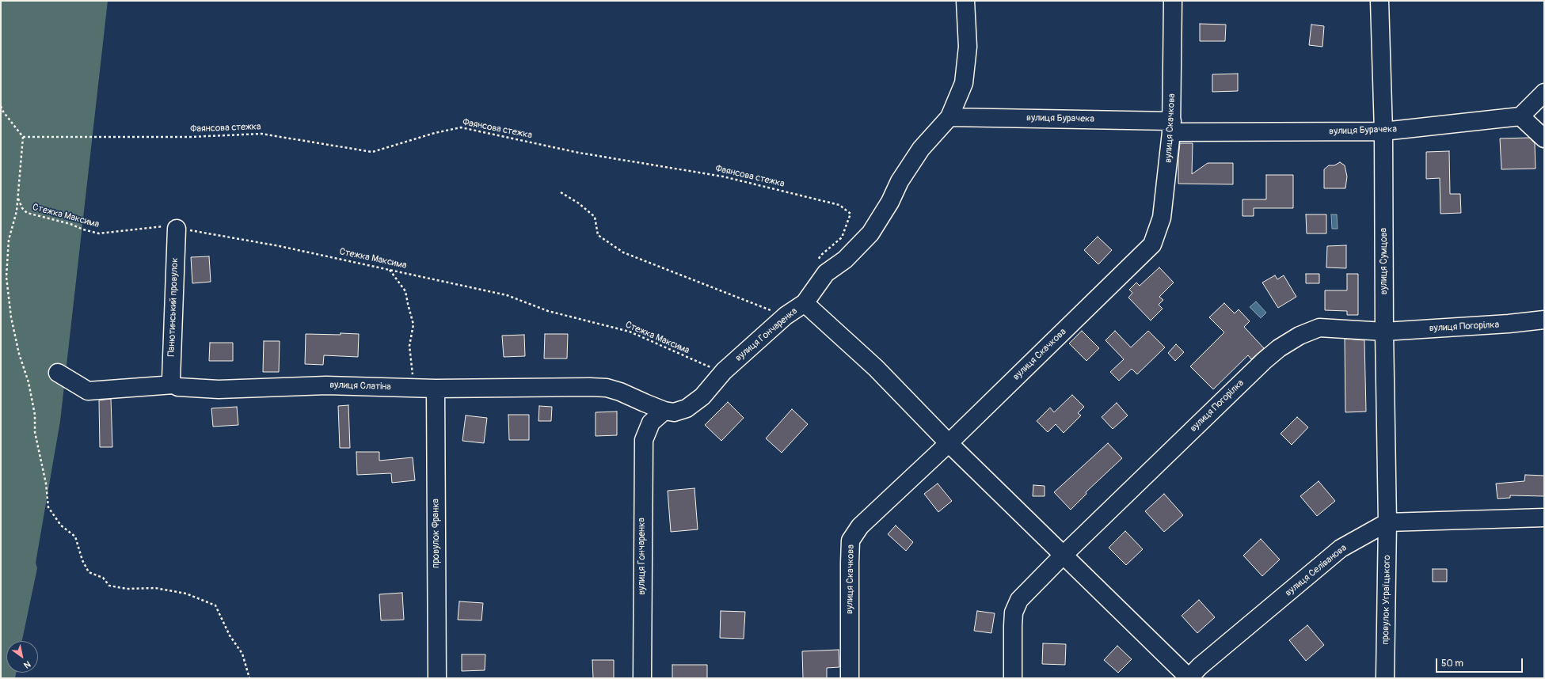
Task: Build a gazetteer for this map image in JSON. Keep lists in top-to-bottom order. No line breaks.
{"streets":{"street":["вулиця Бурачека","вулиця Скачкова","вулиця Сумцова","Панютинський провулок","вулиця Погорілка","вулиця Гончаренка","вулиця Слатіна","провулок Франка","вулиця Селіванова","провулок Уграїцького"],"path":["Фаянсова стежка","Стежка Максима"]},"crossings":[["вулиця Бурачека","вулиця Скачкова"],["вулиця Бурачека","вулиця Сумцова"],["вулиця Бурачека","вулиця Гончаренка"],["Стежка Максима","Панютинський провулок"],["Стежка Максима","вулиця Гончаренка"],["вулиця Сумцова","вулиця Погорілка"],["вулиця Сумцова","вулиця Селіванова"],["вулиця Сумцова","провулок Уграїцького"],["Панютинський провулок","вулиця Слатіна"],["вулиця Гончаренка","вулиця Слатіна"],["вулиця Слатіна","провулок Франка"],["вулиця Селіванова","провулок Уграїцького"]],"scale_bar":"50 m","north":"bottom right"}
